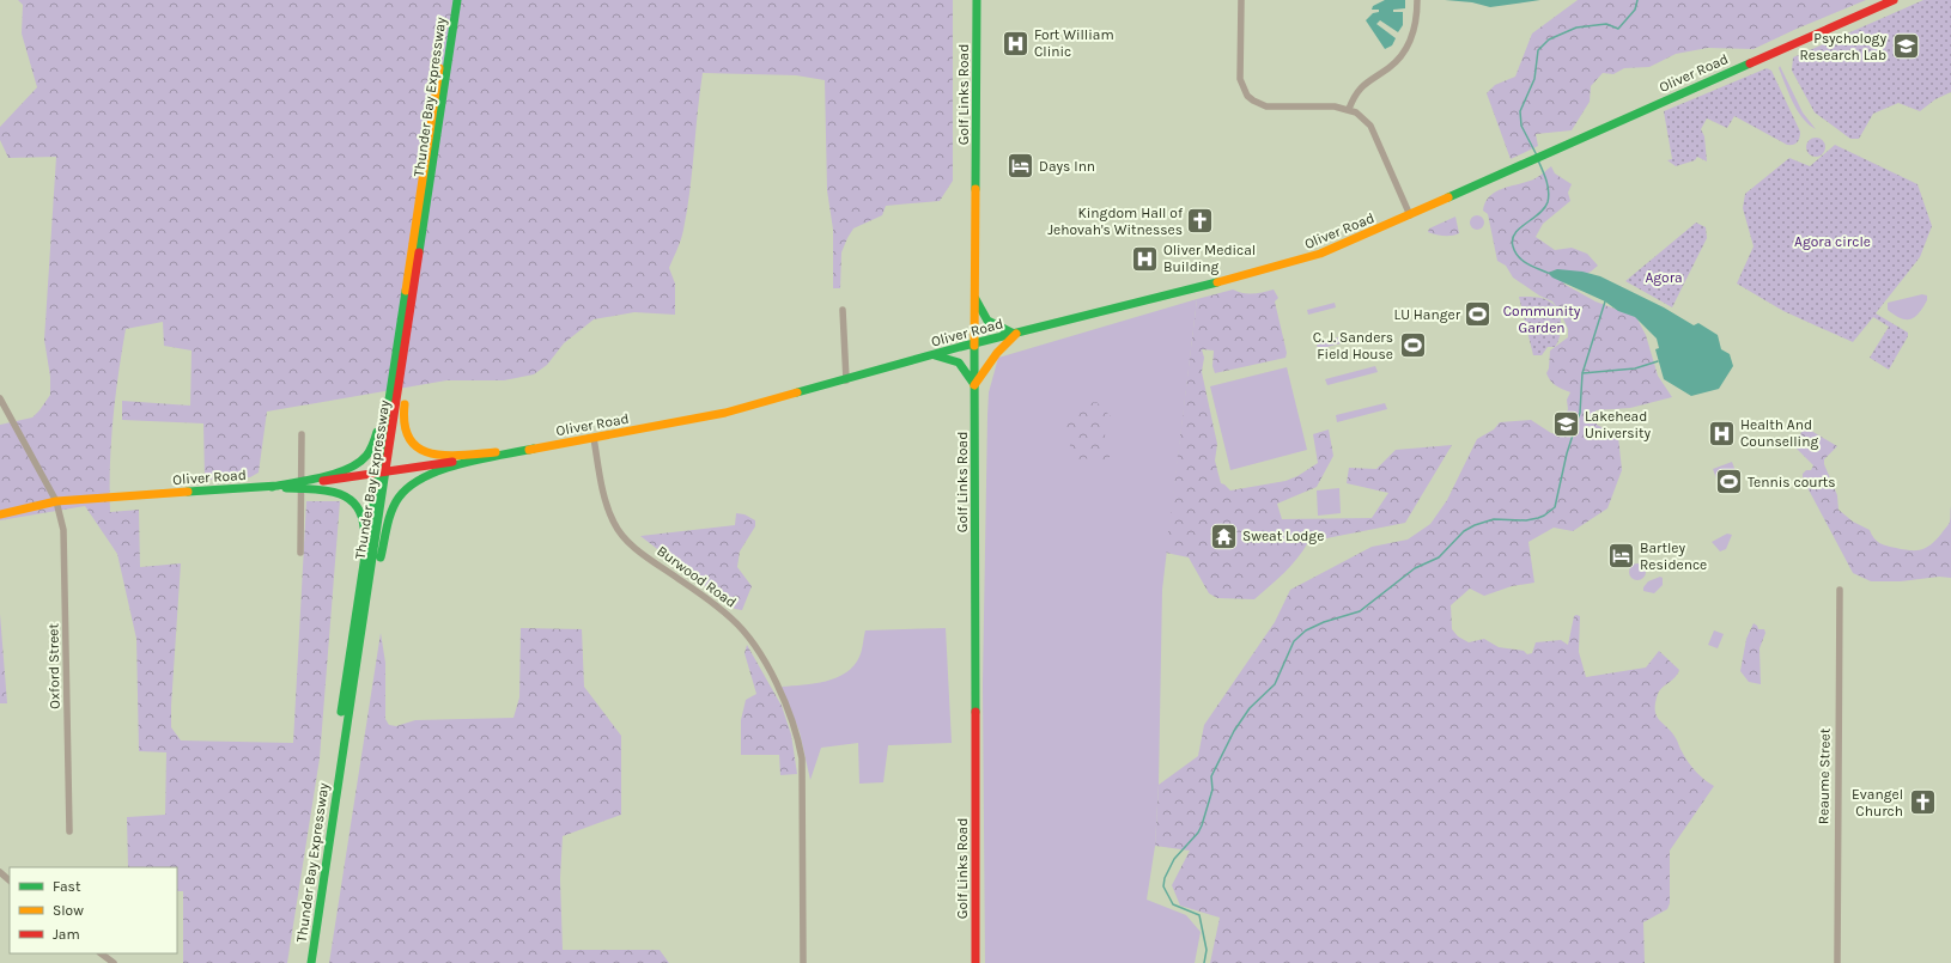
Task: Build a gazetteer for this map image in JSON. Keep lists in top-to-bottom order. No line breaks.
{"streets":{"main road":["Oliver Road","Golf Links Road","Thunder Bay Expressway"],"street":["Burwood Road","Oxford Street","Reaume Street"]},"crossings":[["Oliver Road","Golf Links Road"],["Oliver Road","Thunder Bay Expressway"],["Oliver Road","Burwood Road"],["Oliver Road","Oxford Street"]],"parks":["Agora circle","Agora","Community Garden"],"places":{"hospital":["Fort William Clinic","Oliver Medical Building","Health And Counselling"],"school or university":["Psychology Research Lab","Lakehead University"],"hotel":["Days Inn","Bartley Residence"],"church":["Kingdom Hall of Jehovah's Witnesses","Evangel Church"],"sports":["LU Hanger","C. J. Sanders Field House","Tennis courts"],"temple":["Sweat Lodge"]},"legend":["Fast","Slow","Jam"]}
